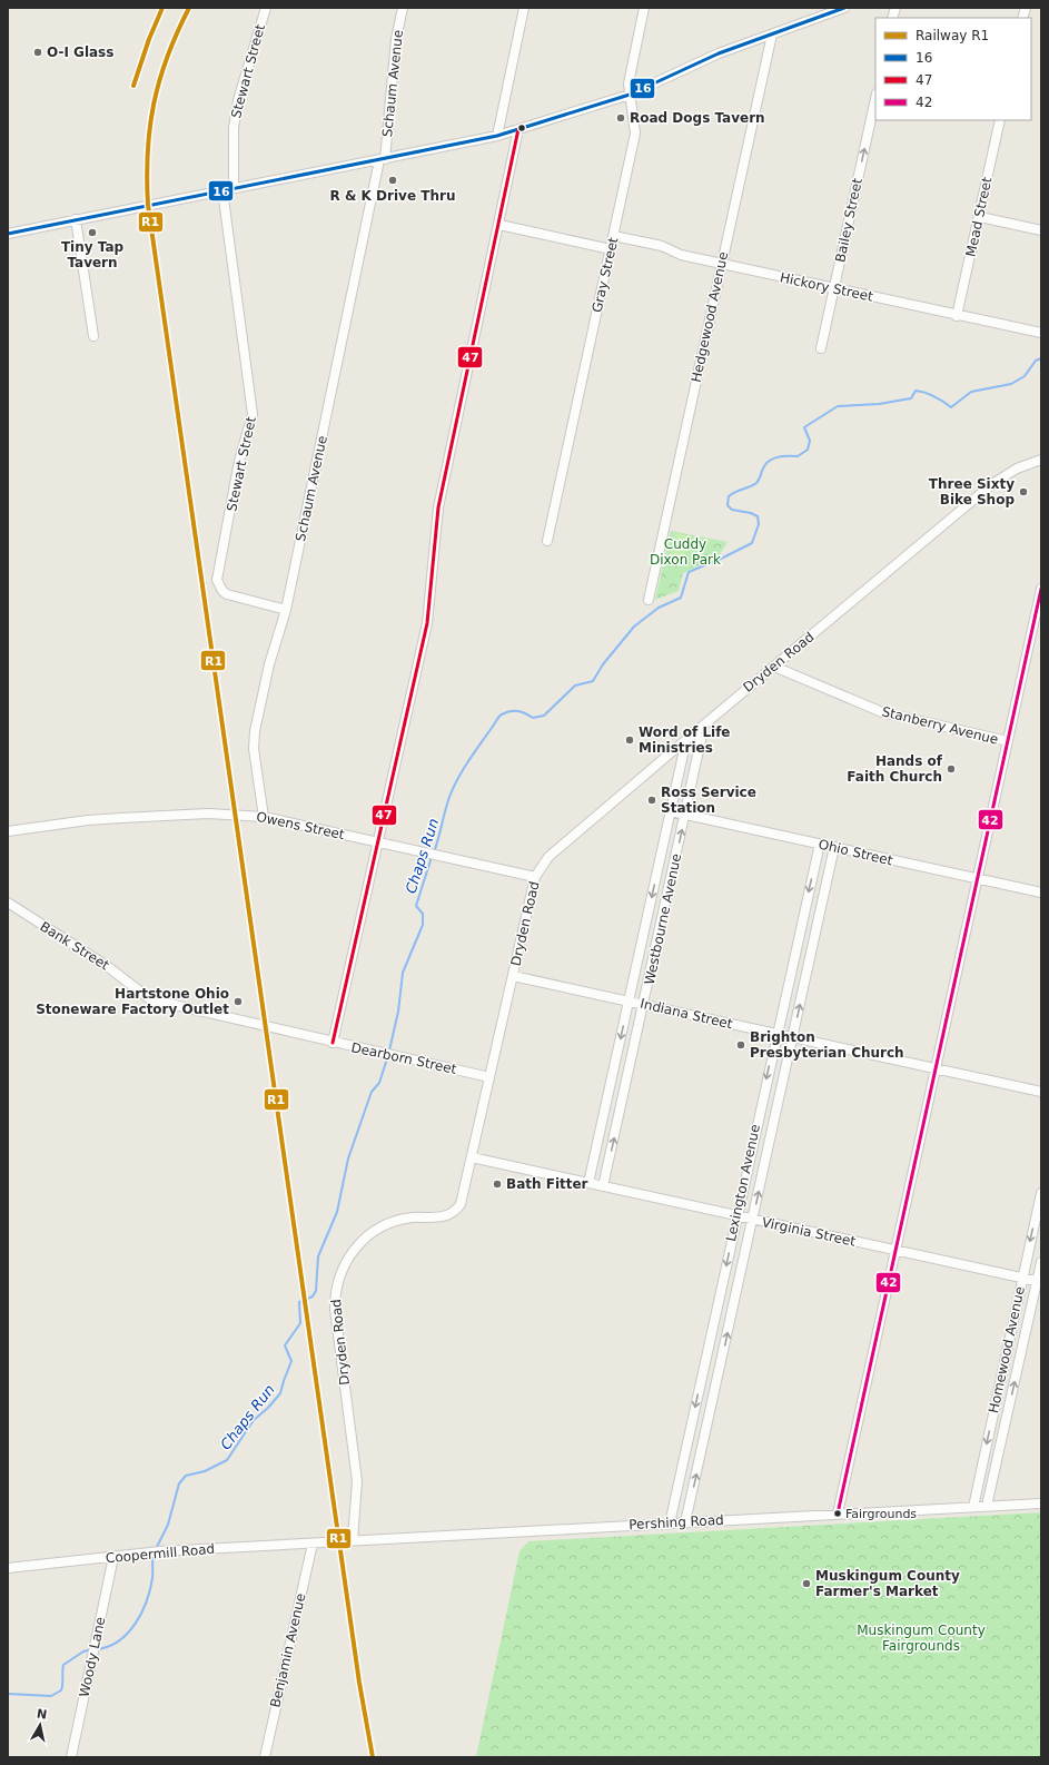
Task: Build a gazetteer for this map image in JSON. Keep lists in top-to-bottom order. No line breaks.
{"streets":{"street":["Stewart Street","Schaum Avenue","Mead Street","Bailey Street","Gray Street","Hickory Street","Hedgewood Avenue","Dryden Road","Stanberry Avenue","Owens Street","Ohio Street","Westbourne Avenue","Bank Street","Indiana Street","Dearborn Street","Lexington Avenue","Virginia Street","Homewood Avenue","Pershing Road","Coopermill Road","Benjamin Avenue","Woody Lane"]},"crossings":[["Stewart Street","Schaum Avenue"],["Schaum Avenue","Owens Street"],["Mead Street","Hickory Street"],["Bailey Street","Hickory Street"],["Gray Street","Hickory Street"],["Hickory Street","Hedgewood Avenue"],["Dryden Road","Stanberry Avenue"],["Dryden Road","Owens Street"],["Dryden Road","Westbourne Avenue"],["Dryden Road","Indiana Street"],["Dryden Road","Dearborn Street"],["Dryden Road","Virginia Street"],["Dryden Road","Pershing Road"],["Ohio Street","Westbourne Avenue"],["Ohio Street","Lexington Avenue"],["Westbourne Avenue","Indiana Street"],["Westbourne Avenue","Virginia Street"],["Bank Street","Dearborn Street"],["Indiana Street","Lexington Avenue"],["Lexington Avenue","Virginia Street"],["Lexington Avenue","Pershing Road"],["Virginia Street","Homewood Avenue"],["Homewood Avenue","Pershing Road"],["Pershing Road","Coopermill Road"],["Pershing Road","Benjamin Avenue"],["Coopermill Road","Benjamin Avenue"],["Coopermill Road","Woody Lane"]],"one_way":["Bailey Street"],"water":["Chaps Run"],"parks":["Cuddy Dixon Park","Muskingum County Fairgrounds"],"places":["O-I Glass","Road Dogs Tavern","R & K Drive Thru","Tiny Tap Tavern","Three Sixty Bike Shop","Word of Life Ministries","Hands of Faith Church","Ross Service Station","Hartstone Ohio Stoneware Factory Outlet","Brighton Presbyterian Church","Bath Fitter","Fairgrounds","Muskingum County Farmer's Market"],"lines":["rail line R1","transit line 16","transit line 47","transit line 42"],"legend":["Railway R1","16","47","42"],"north":"top"}
